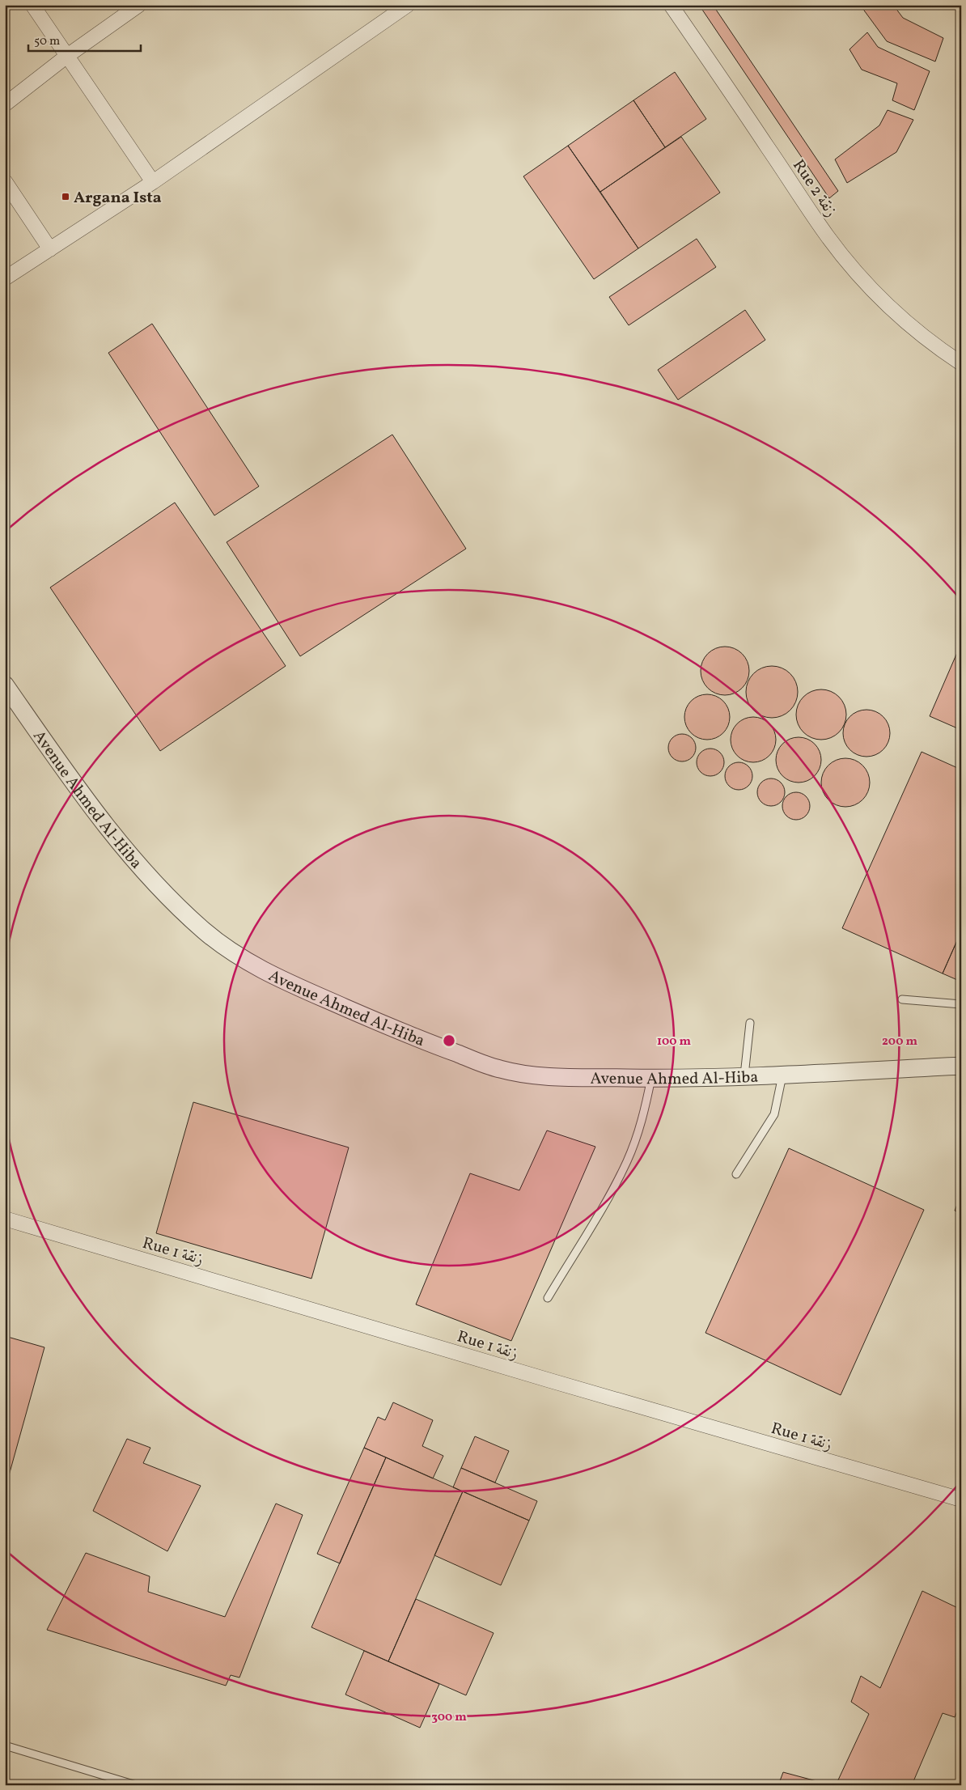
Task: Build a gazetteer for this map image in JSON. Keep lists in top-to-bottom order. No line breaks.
{"streets":{"street":["Rue 2 زنقة","Avenue Ahmed Al-Hiba","Rue 1 زنقة"]},"places":{"transit":["Argana Ista"]},"scale_bar":"50 m","rings":["100 m","200 m","300 m"]}
